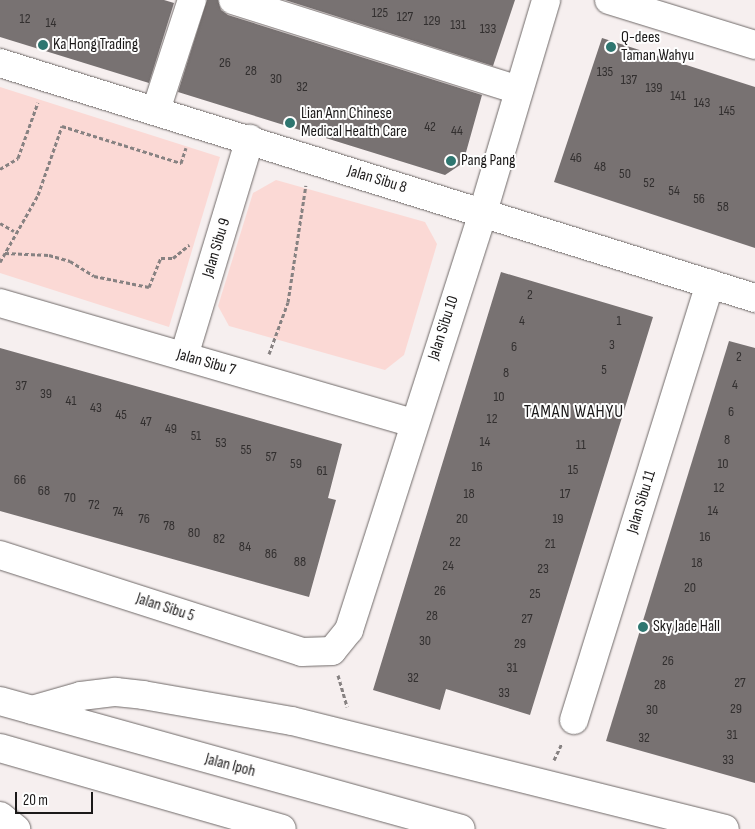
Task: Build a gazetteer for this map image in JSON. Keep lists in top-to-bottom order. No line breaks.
{"streets":{"main road":["Jalan Sibu 8","Jalan Sibu 9","Jalan Sibu 10","Jalan Sibu 7","Jalan Sibu 11","Jalan Sibu 5","Jalan Ipoh"]},"crossings":[["Jalan Sibu 8","Jalan Sibu 9"],["Jalan Sibu 8","Jalan Sibu 10"],["Jalan Sibu 8","Jalan Sibu 11"],["Jalan Sibu 9","Jalan Sibu 7"],["Jalan Sibu 10","Jalan Sibu 7"],["Jalan Sibu 10","Jalan Sibu 5"]],"districts":["TAMAN WAHYU"],"places":["Ka Hong Trading","Q-dees Taman Wahyu","Lian Ann Chinese Medical Health Care","Pang Pang","Sky Jade Hall"],"house_numbers":["125","127","12","129","14","131","133","26","28","135","30","137","32","139","141","143","145","42","44","46","48","50","52","54","56","58","2","4","1","3","6","2","5","8","4","37","39","10","41","43","6","45","12","47","49","51","8","14","53","11","55","57","59","10","16","15","61","66","12","68","18","17","70","72","14","74","76","20","19","78","80","16","82","22","21","84","86","88","18","24","23","20","26","25","28","27","30","29","26","31","32","27","28","33","29","30","31","32","33"],"scale_bar":"20 m"}
